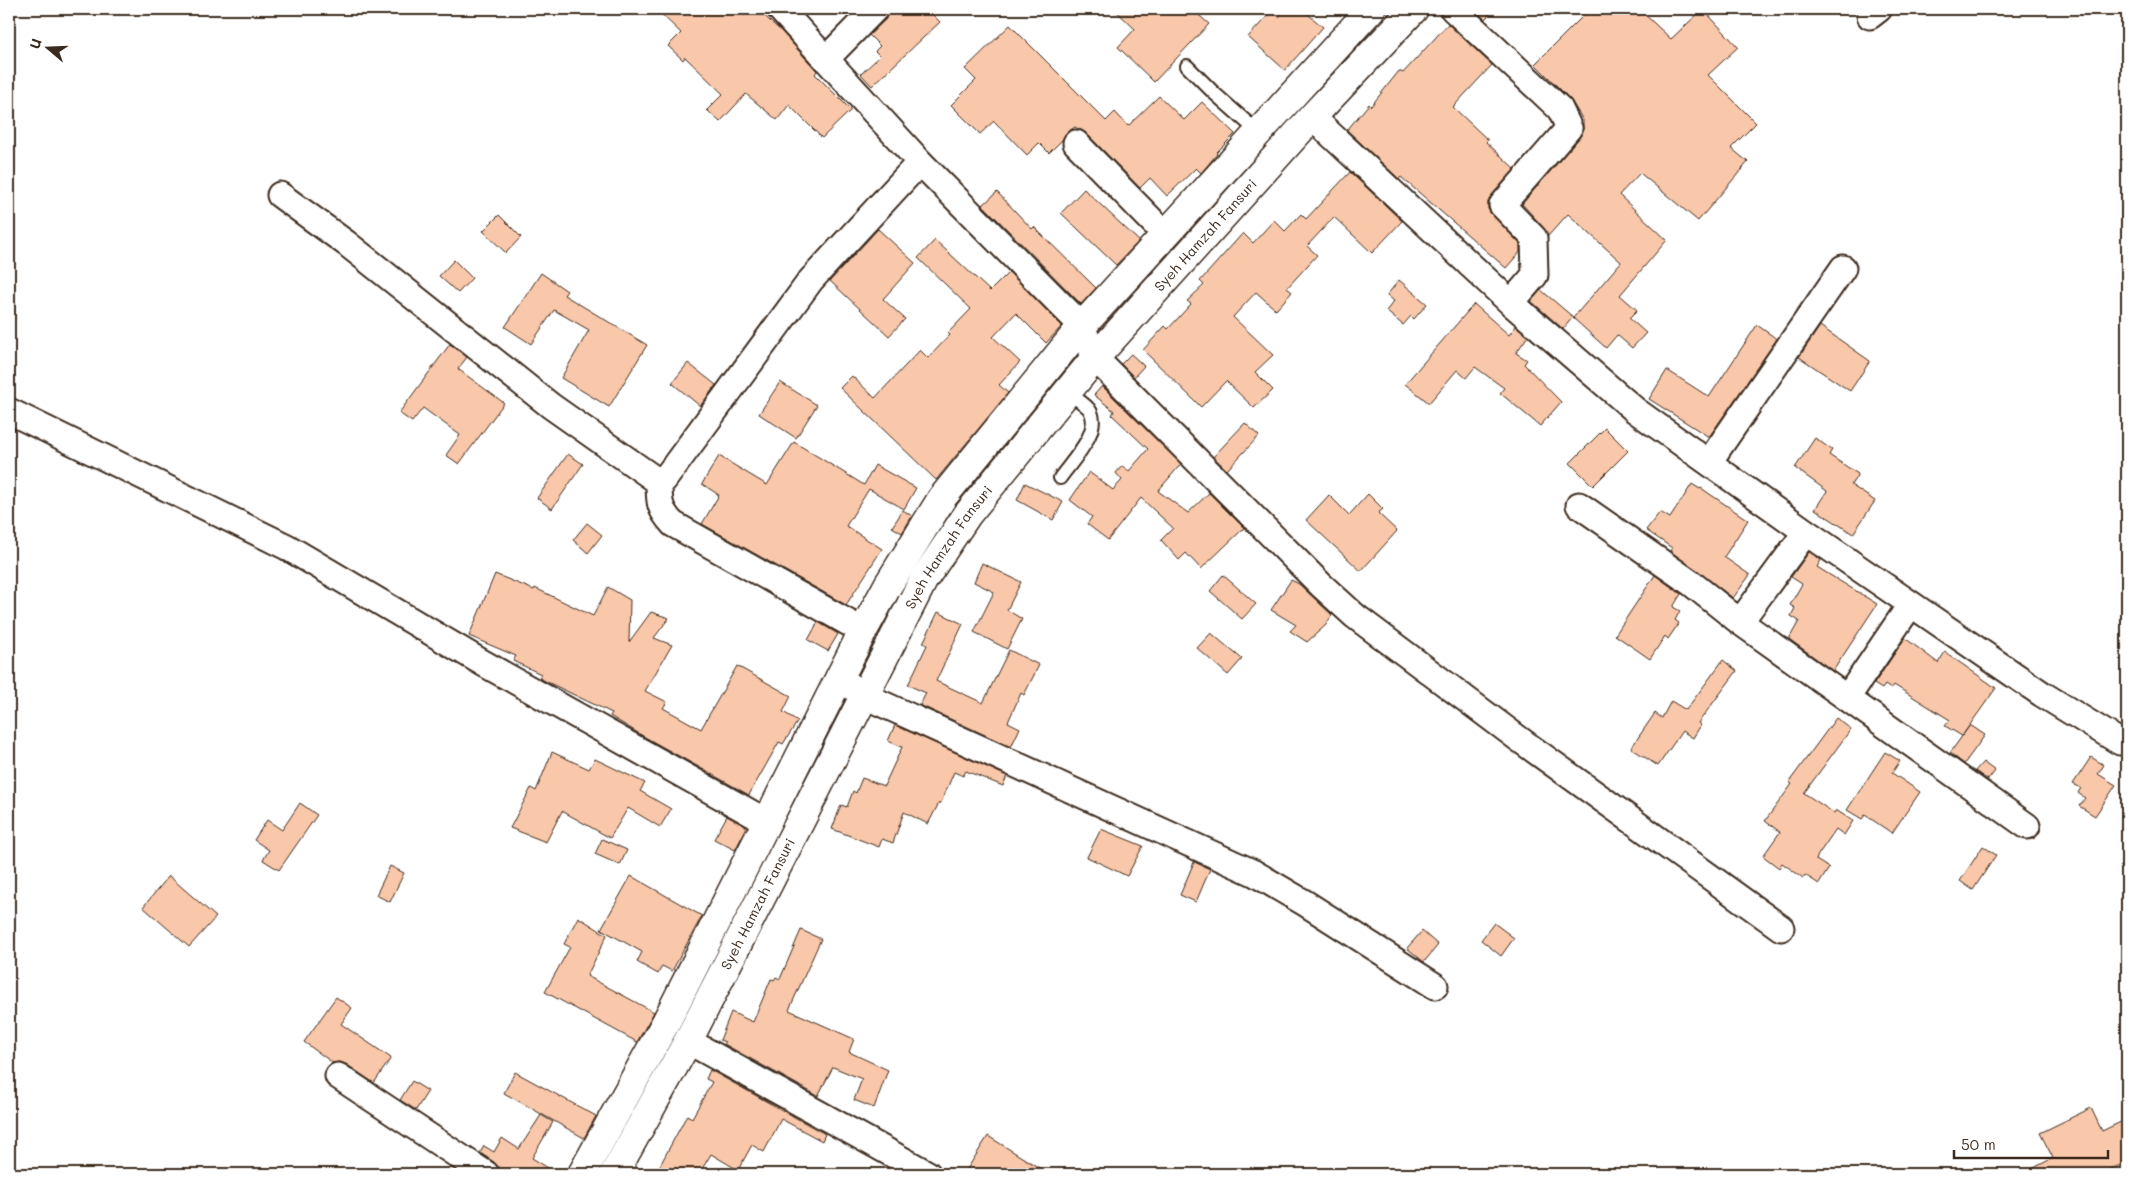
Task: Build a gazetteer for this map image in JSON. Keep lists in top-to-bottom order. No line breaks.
{"streets":{"main road":["Syeh Hamzah Fansuri"]},"scale_bar":"50 m","north":"left"}
